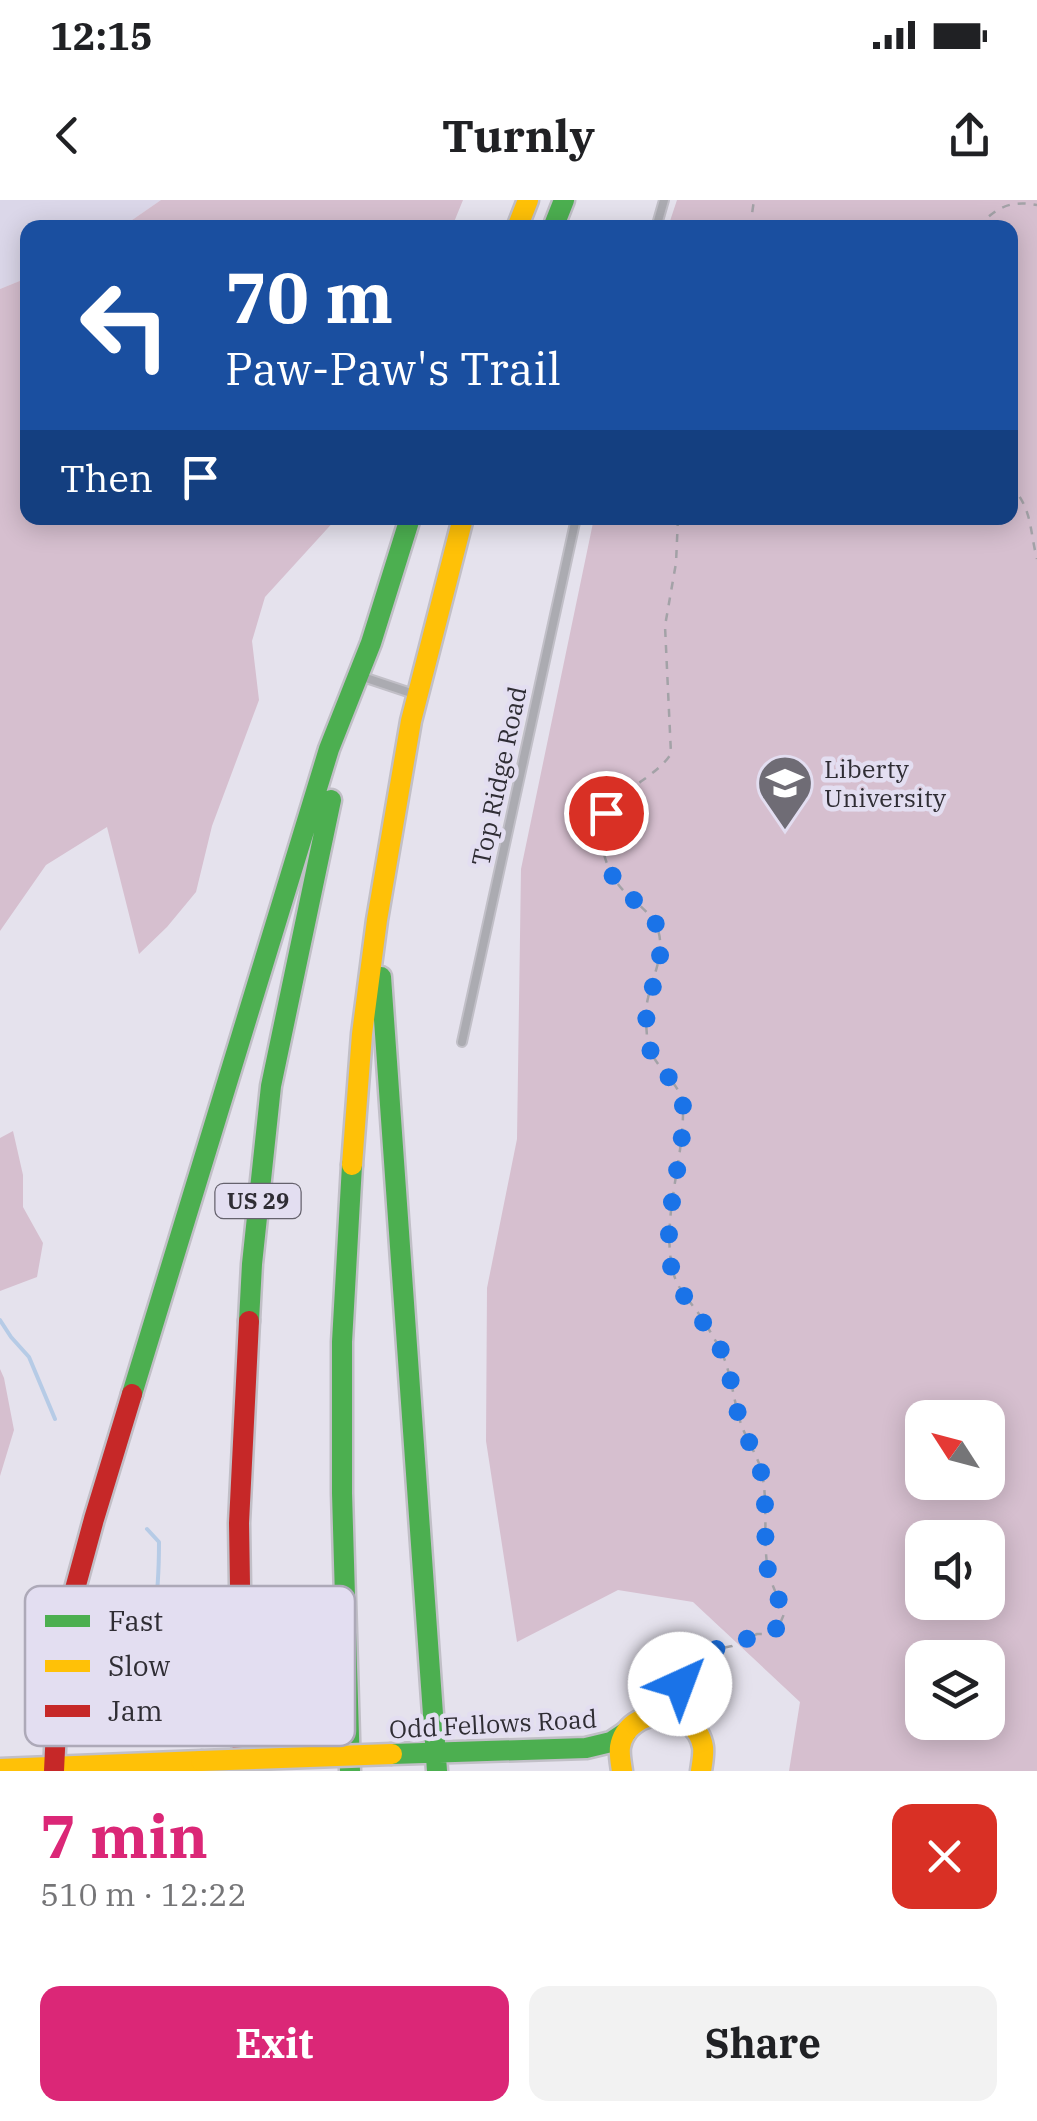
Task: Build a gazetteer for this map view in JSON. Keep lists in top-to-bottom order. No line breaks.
{"streets":{"main road":["US 29","Odd Fellows Road"],"lane":["Top Ridge Road"]},"places":{"school or university":["Liberty University"]},"legend":["Fast","Slow","Jam"],"north":"top left","page":{"status":"12:15","header":"Turnly","turn":["70 m","Paw-Paw's Trail"],"then":"Then","heading":["7 min","510 m · 12:22"],"buttons":["Exit","Share"]}}
